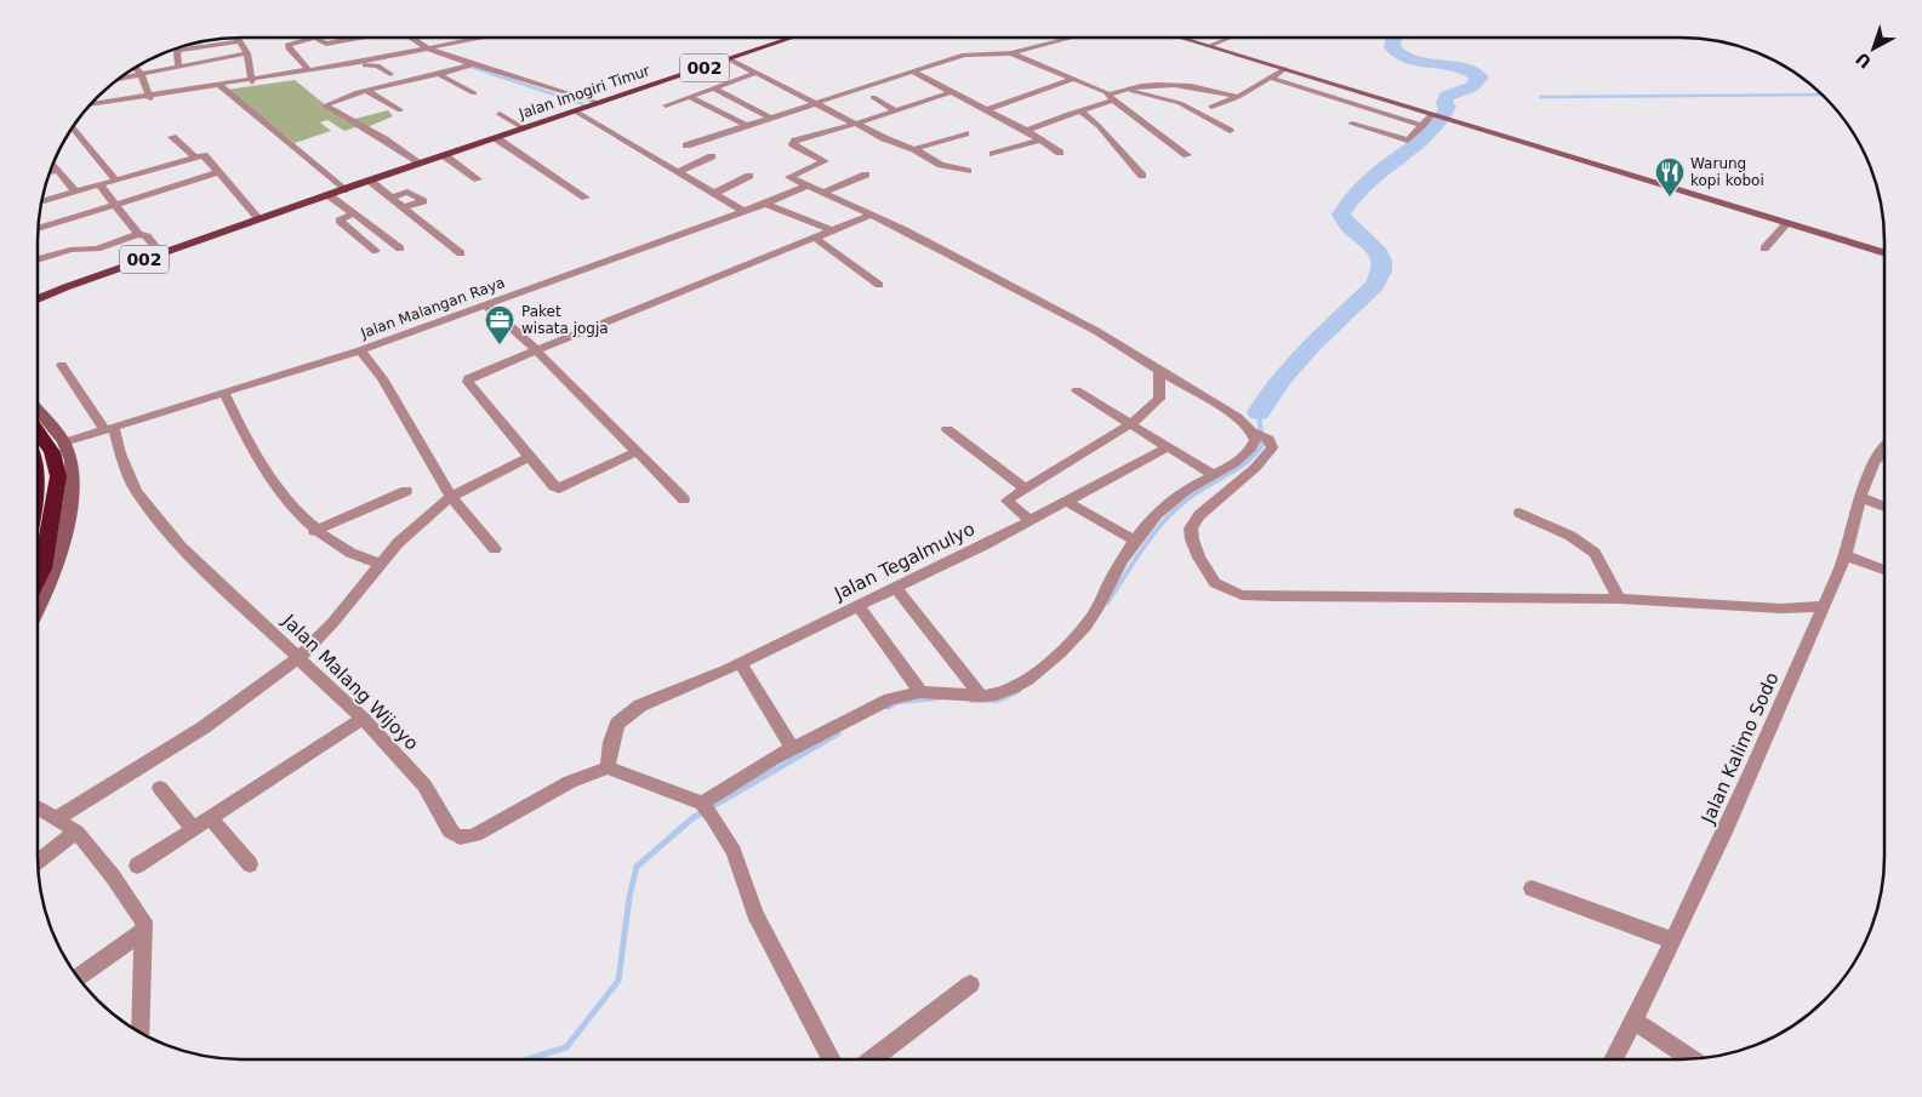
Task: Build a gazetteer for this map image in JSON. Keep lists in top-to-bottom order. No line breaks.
{"streets":{"main road":["002","Jalan Imogiri Timur"],"street":["Jalan Malangan Raya","Jalan Tegalmulyo","Jalan Malang Wijoyo","Jalan Kalimo Sodo"]},"crossings":[["Jalan Malangan Raya","Jalan Malang Wijoyo"],["Jalan Tegalmulyo","Jalan Malang Wijoyo"]],"places":{"restaurant":["Warung kopi koboi"],"office":["Paket wisata jogja"]},"north":"bottom left"}
